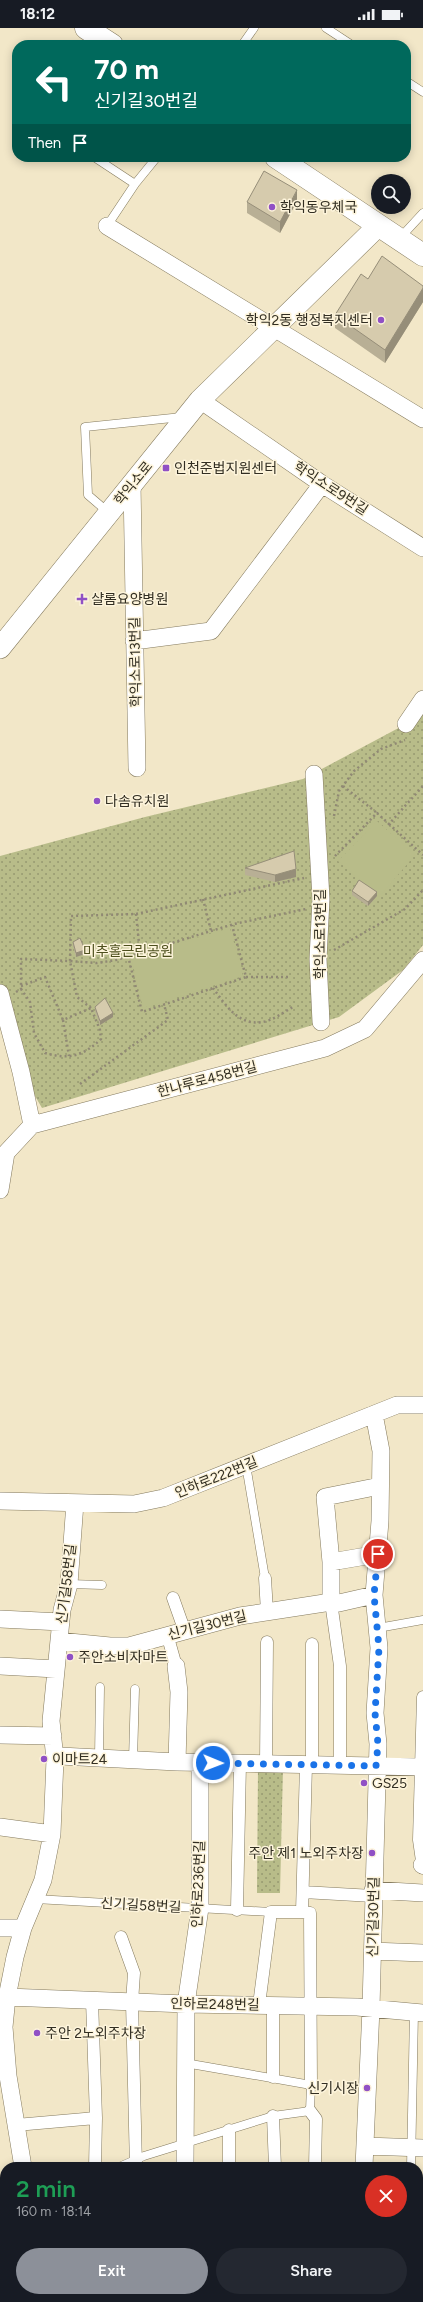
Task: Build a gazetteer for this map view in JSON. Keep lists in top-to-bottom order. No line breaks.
{"streets":{"street":["학익소로","학익소로9번길","학익소로13번길","한나루로458번길","인하로222번길","신기길58번길","신기길30번길","인하로236번길","인하로248번길"]},"crossings":[["학익소로","학익소로9번길"],["학익소로","학익소로13번길"],["인하로222번길","신기길58번길"],["인하로222번길","신기길30번길"],["신기길58번길","신기길30번길"],["신기길58번길","인하로236번길"],["신기길58번길","인하로248번길"],["신기길30번길","인하로248번길"],["인하로236번길","인하로248번길"]],"parks":["미추홀근린공원"],"places":{"other":["학익동우체국","학익2동 행정복지센터","다솜유치원","주안소비자마트","이마트24","GS25","주안 제1 노외주차장","주안 2노외주차장","신기시장"],"transit":["인천준법지원센터"],"health":["샬롬요양병원"]},"page":{"status":"18:12","turn":["70 m","신기길30번길"],"then":"Then","heading":["2 min","160 m · 18:14"],"buttons":["Exit","Share"]}}
